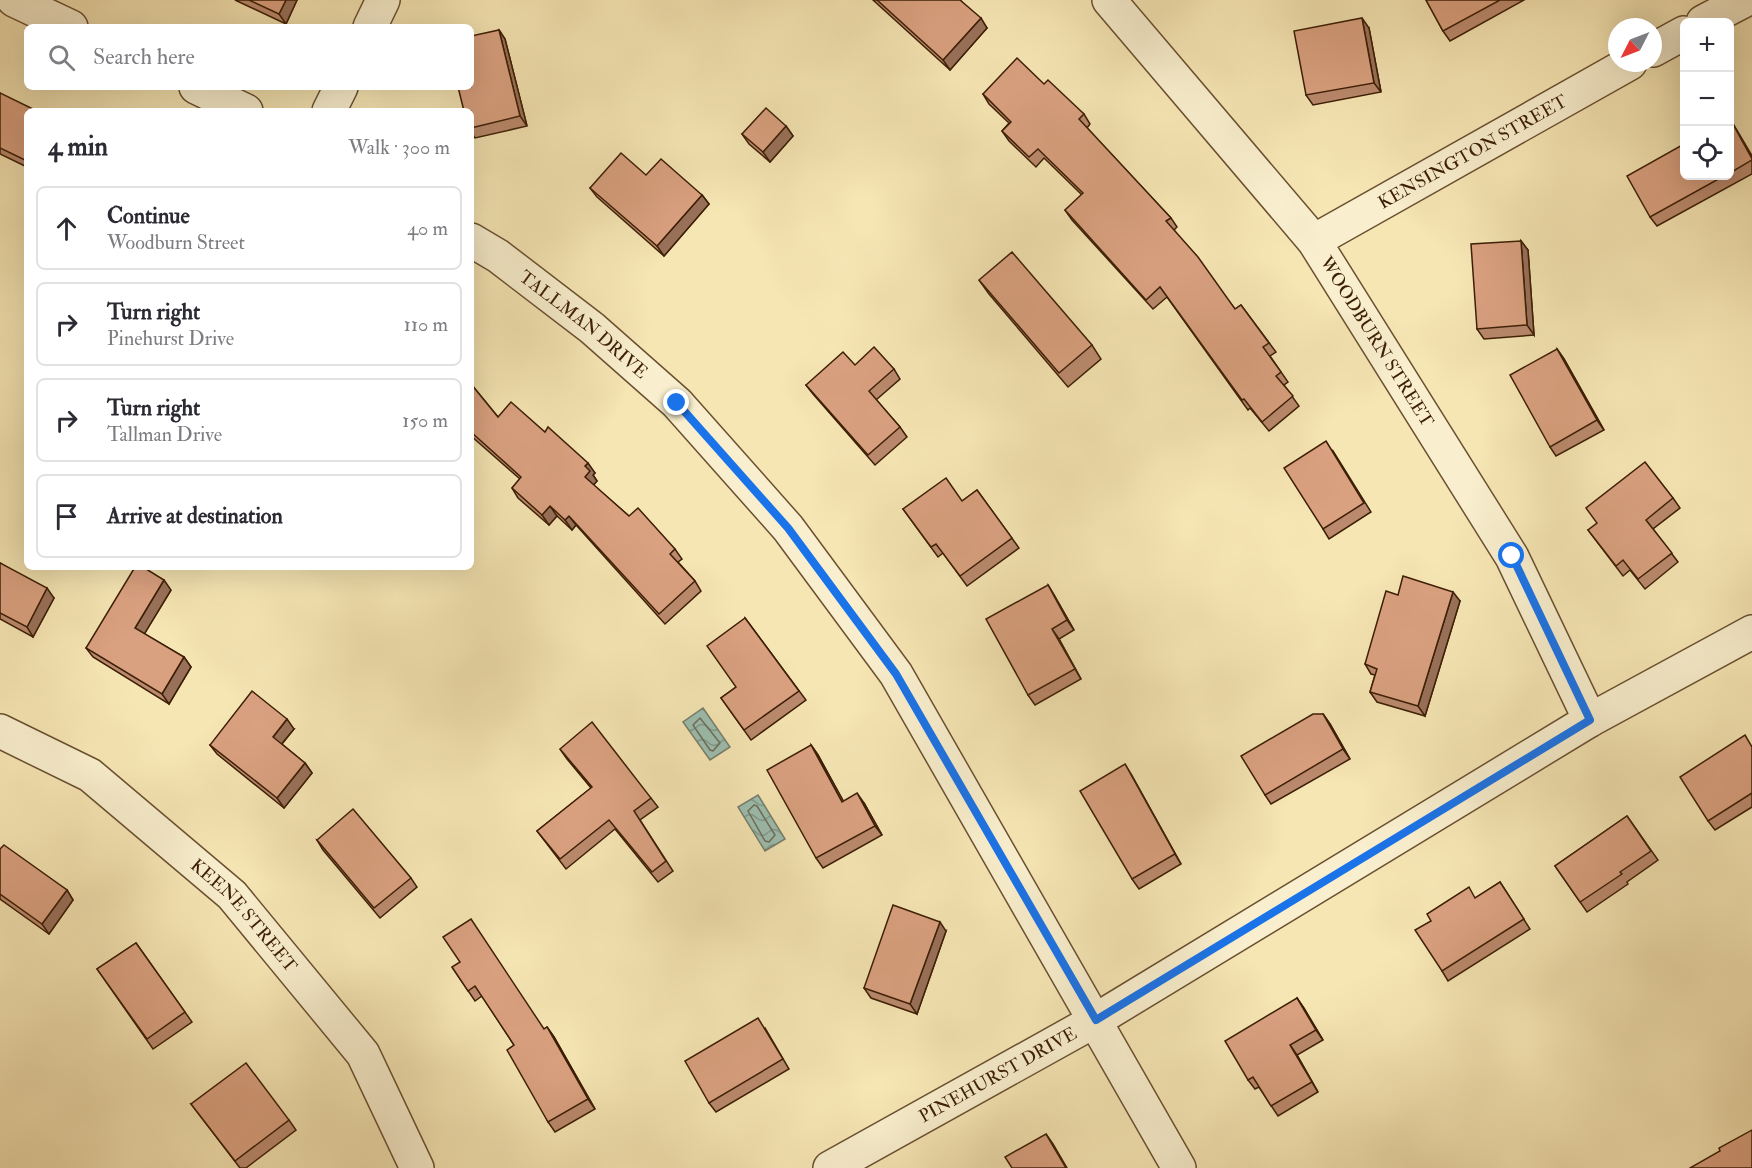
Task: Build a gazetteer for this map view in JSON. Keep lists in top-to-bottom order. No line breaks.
{"streets":{"street":["KENSINGTON STREET","TALLMAN DRIVE","WOODBURN STREET","KEENE STREET","PINEHURST DRIVE"]},"crossings":[["KENSINGTON STREET","WOODBURN STREET"],["TALLMAN DRIVE","PINEHURST DRIVE"],["WOODBURN STREET","PINEHURST DRIVE"]],"north":"bottom left","page":{"map_buttons":["+","−"],"search":"Search here","heading":["4 min","Walk · 300 m"],"list":[["Continue","Woodburn Street","40 m"],["Turn right","Pinehurst Drive","110 m"],["Turn right","Tallman Drive","150 m"],"Arrive at destination"]}}
